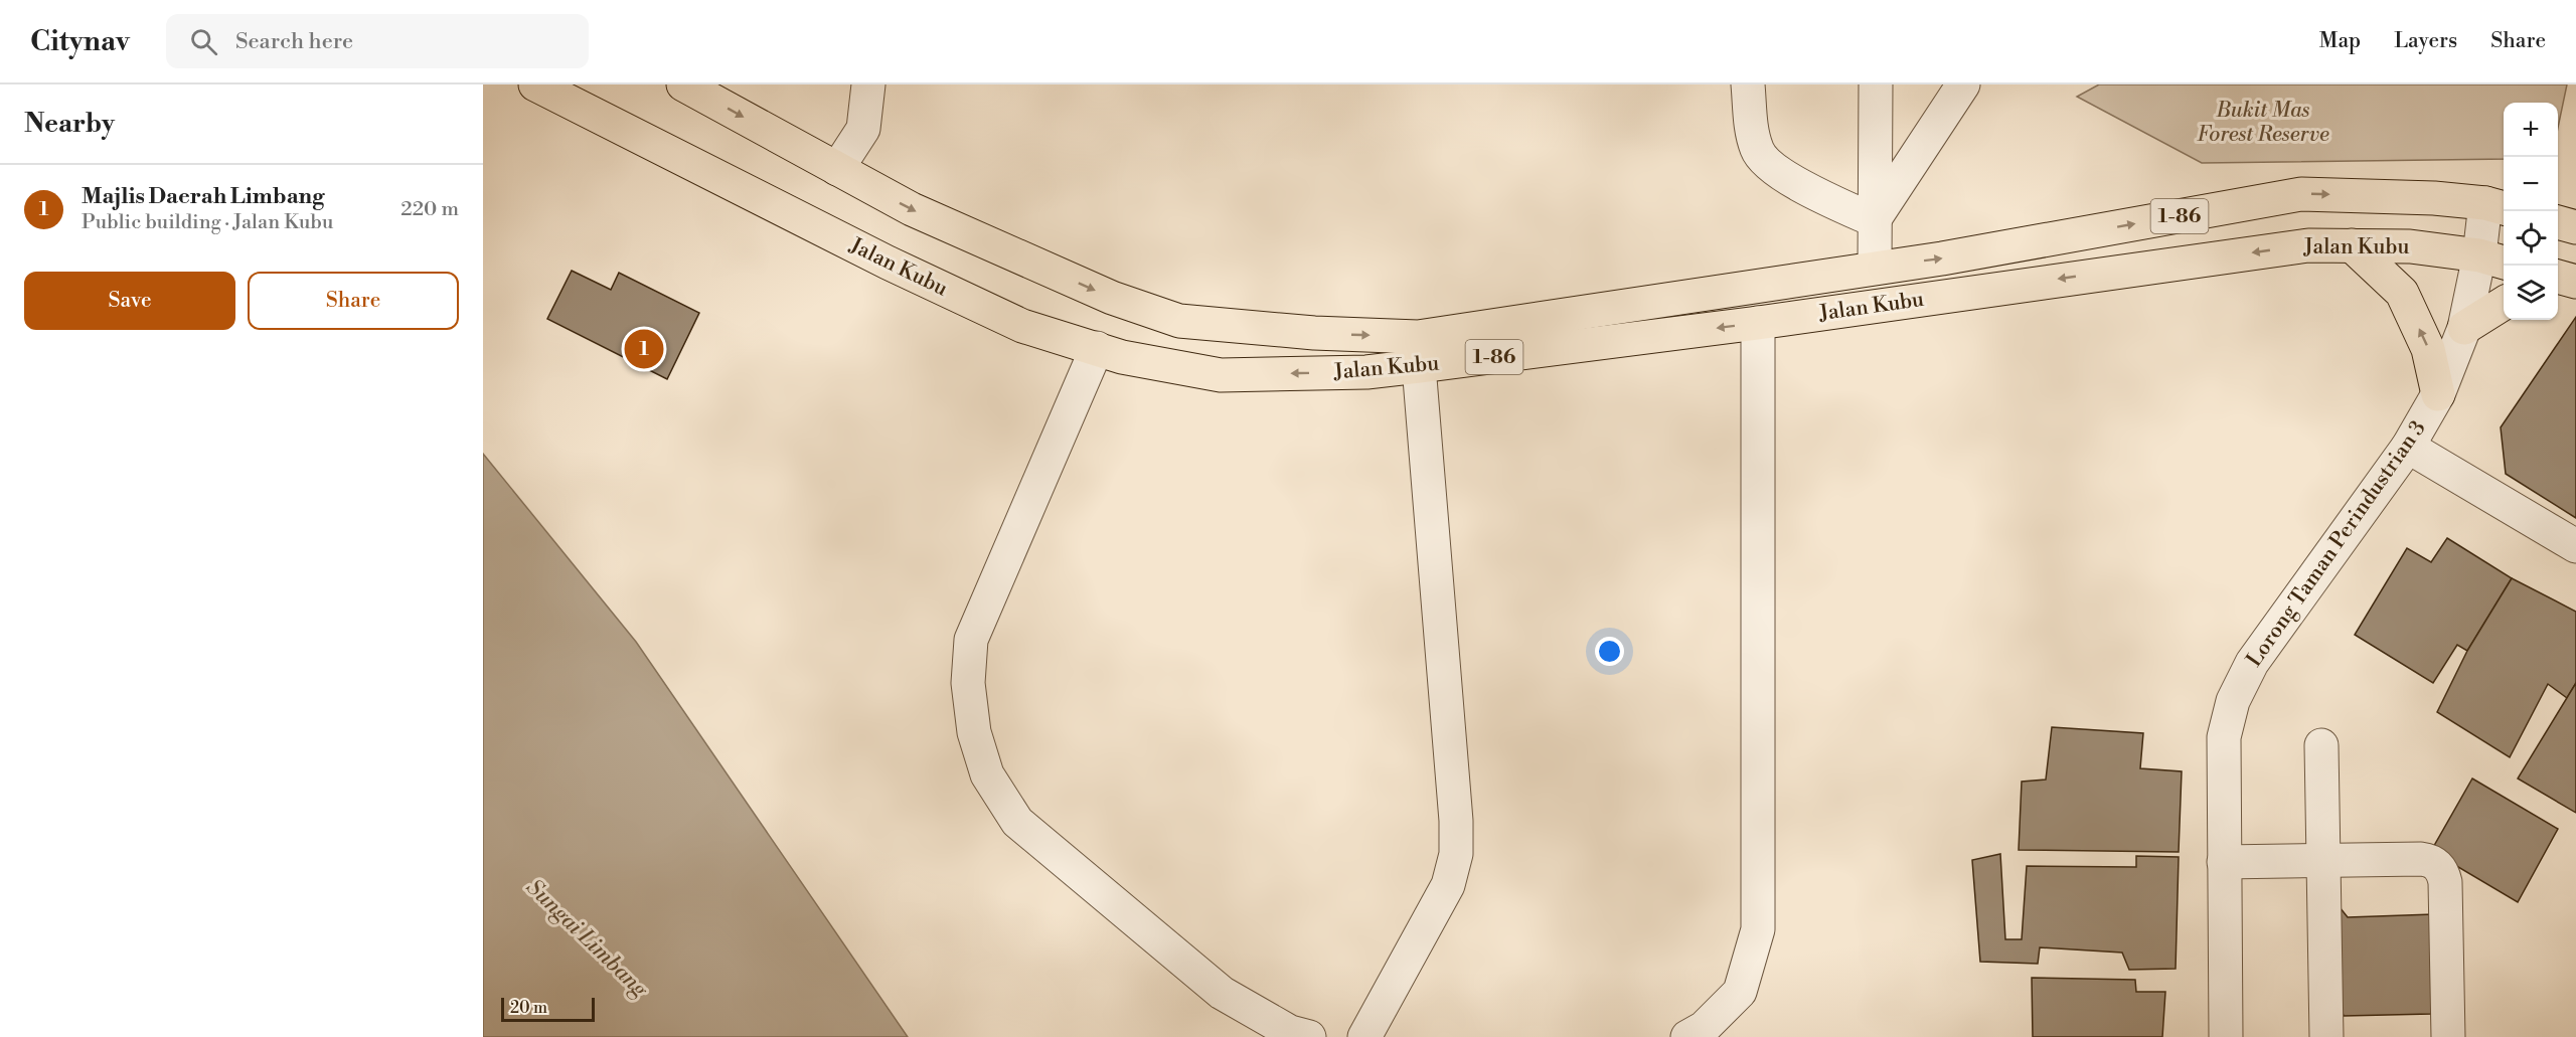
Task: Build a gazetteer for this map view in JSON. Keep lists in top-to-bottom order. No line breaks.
{"streets":{"highway":["1-86","Jalan Kubu"],"street":["Lorong Taman Perindustrian 3"]},"crossings":[["Jalan Kubu","Lorong Taman Perindustrian 3"]],"water":["Sungai Limbang"],"parks":["Bukit Mas Forest Reserve"],"scale_bar":"20 m","page":{"header":"Citynav","search":"Search here","nav":["Map","Layers","Share"],"heading":"Nearby","map_buttons":["+","−"],"list":[{"mark":"1","name":"Majlis Daerah Limbang","note":"Public building · Jalan Kubu","value":"220 m"}],"buttons":["Save","Share"],"pins":"1","scale":"20 m"}}
